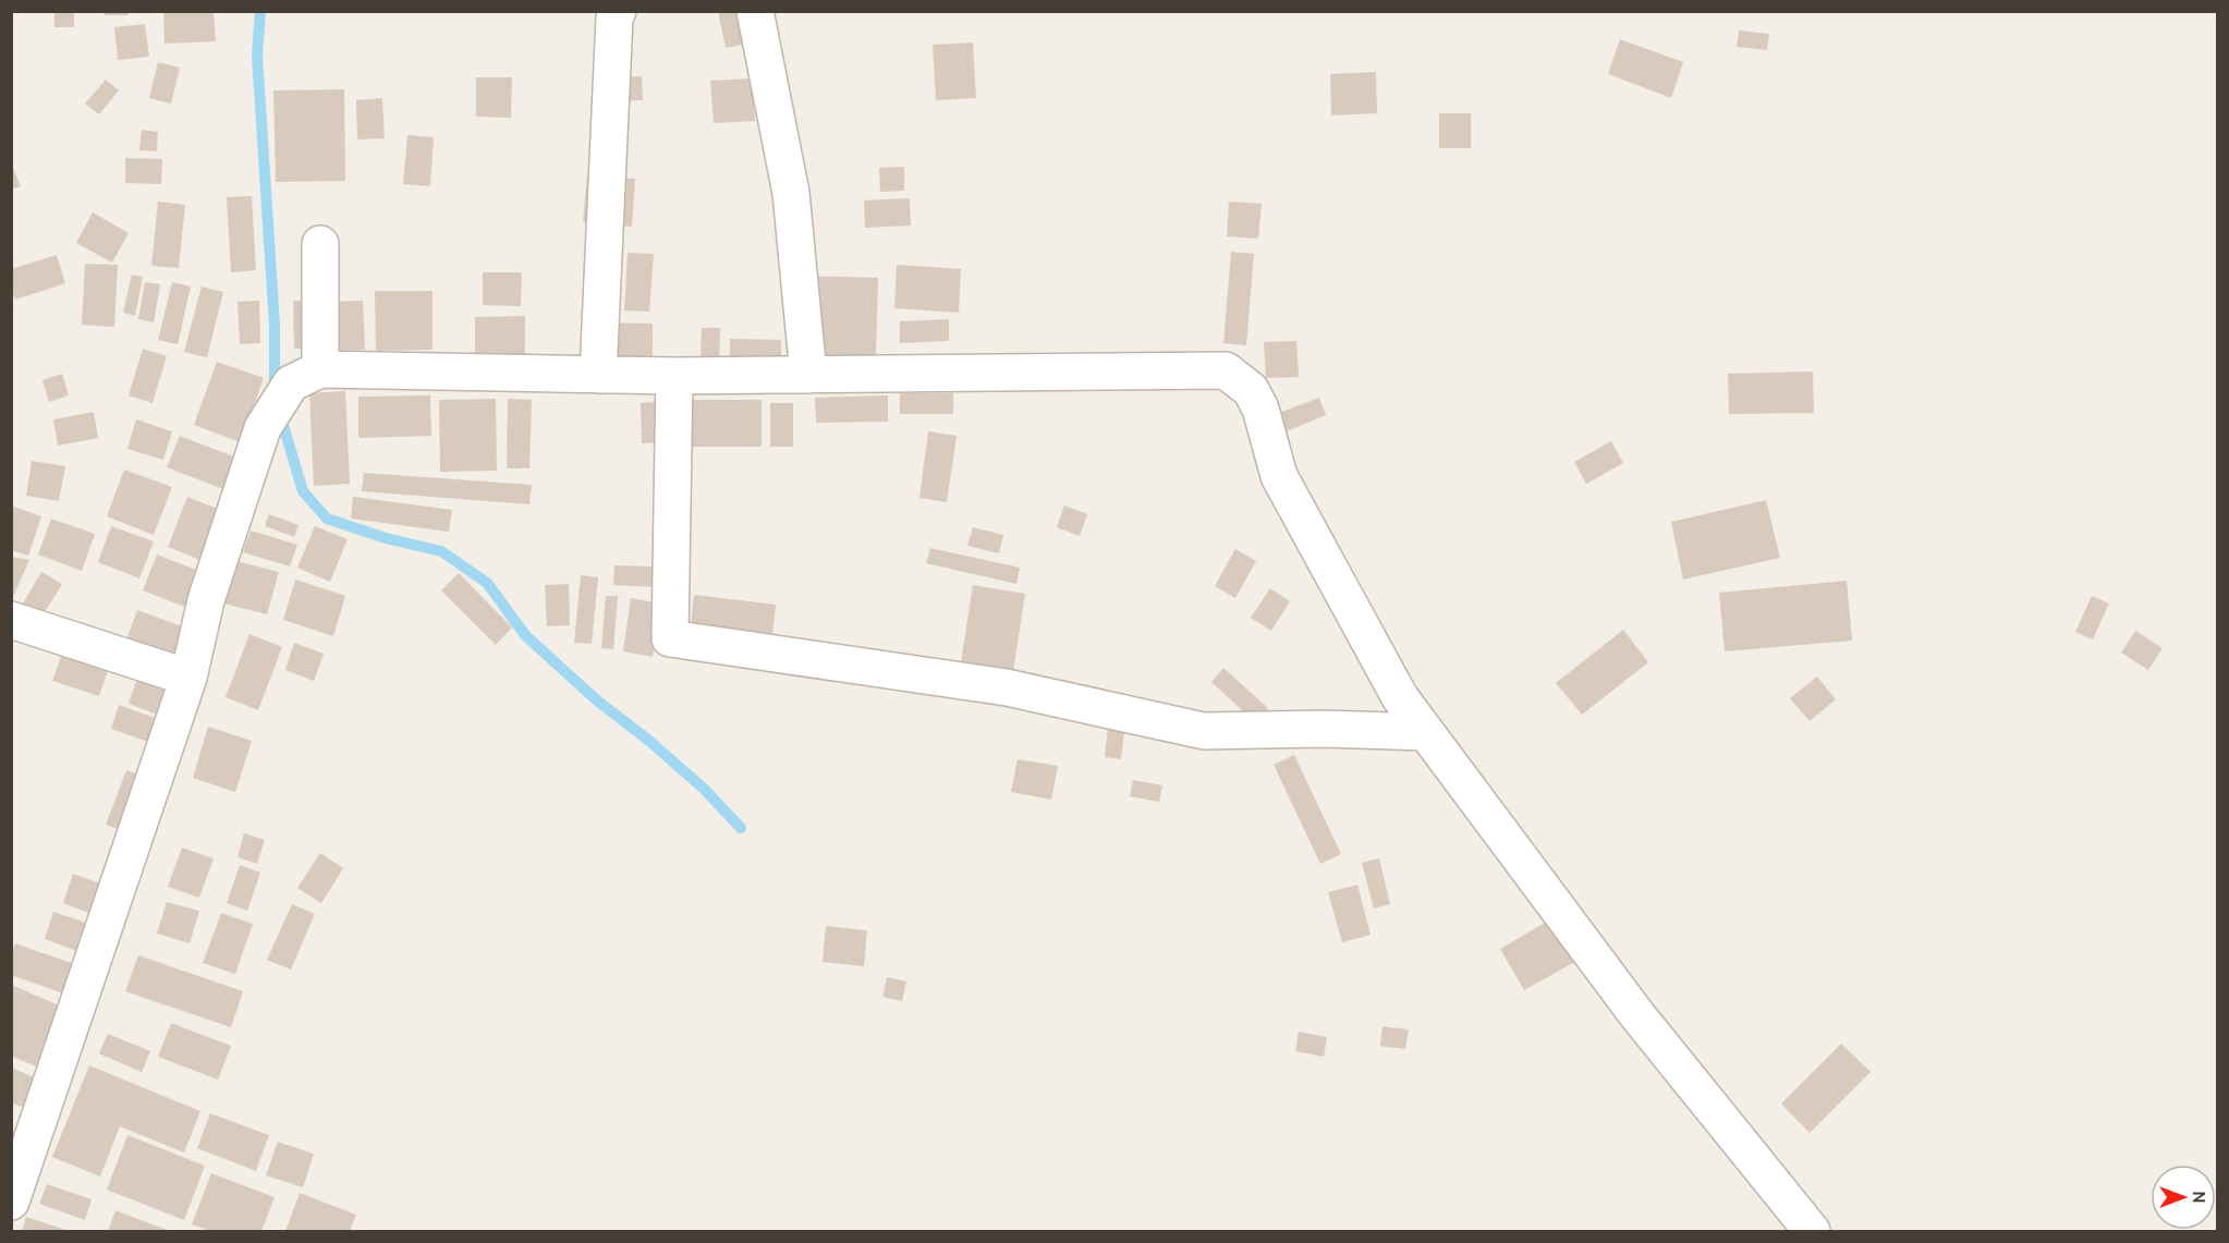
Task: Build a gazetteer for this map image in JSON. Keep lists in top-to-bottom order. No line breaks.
{"north":"right"}
